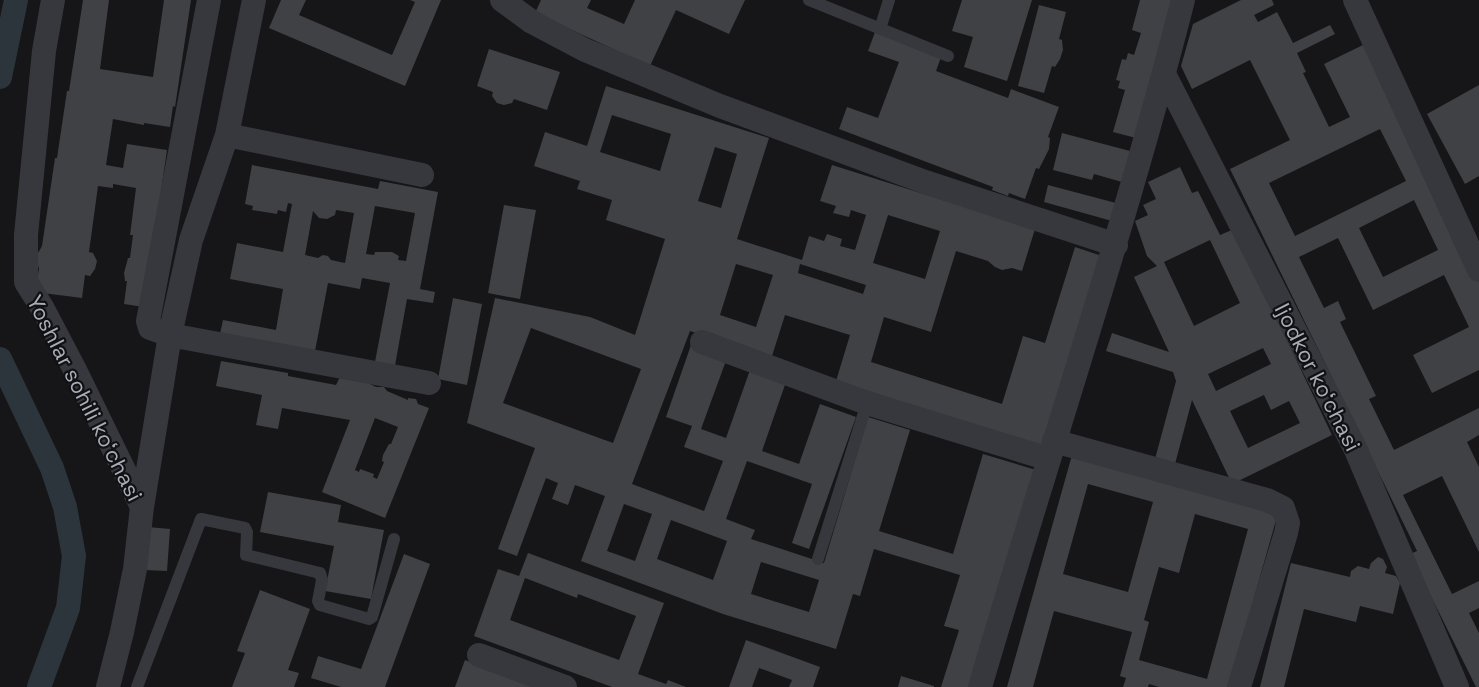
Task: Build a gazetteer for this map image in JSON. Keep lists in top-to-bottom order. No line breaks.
{"streets":{"street":["Ijodkor koʻchasi","Yoshlar sohili koʻchasi"]}}
